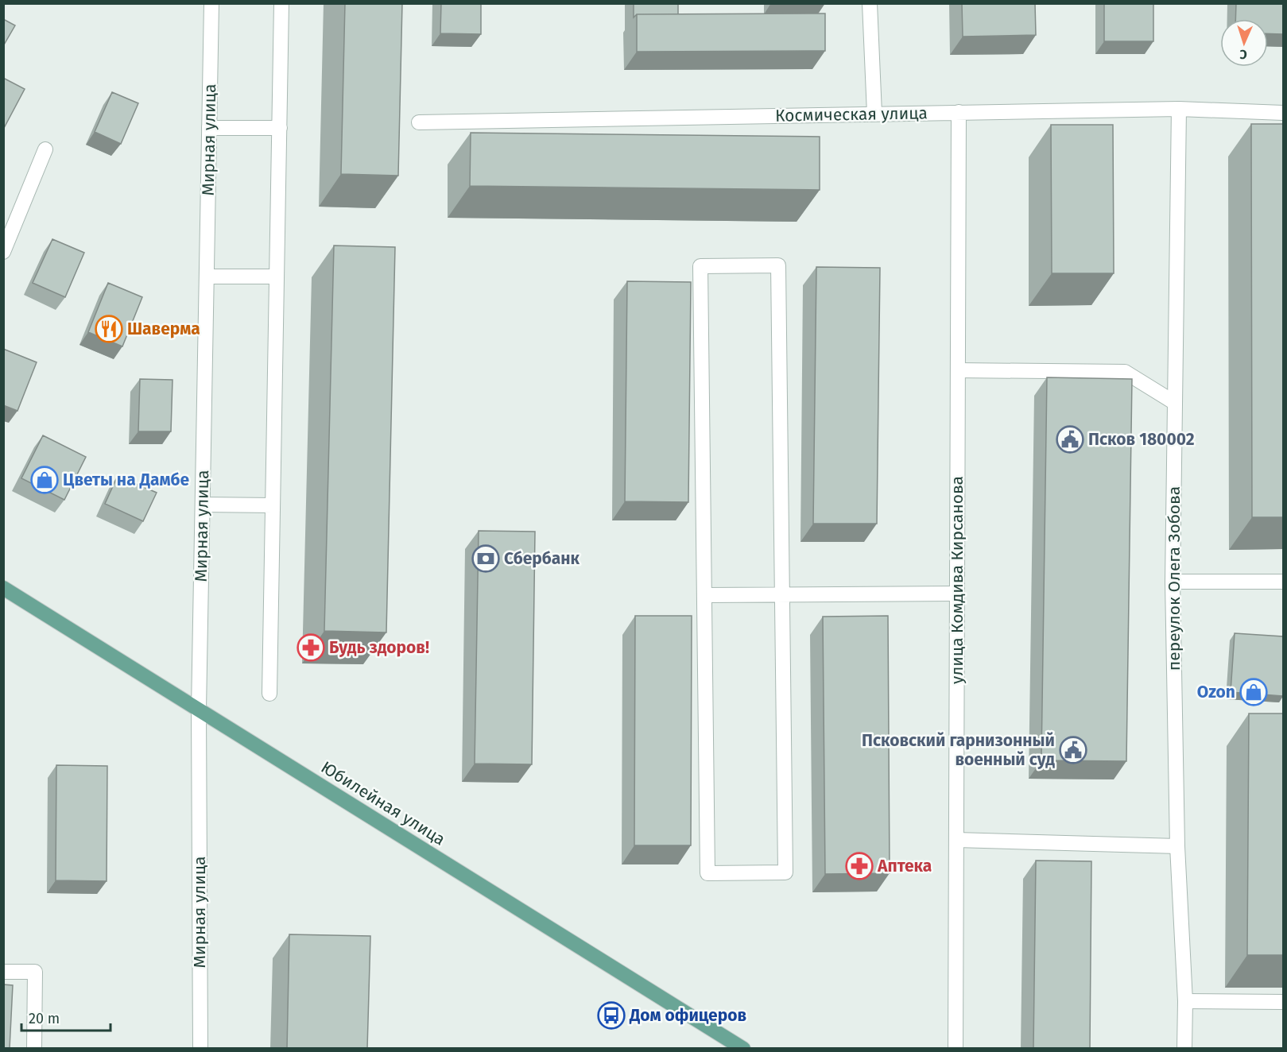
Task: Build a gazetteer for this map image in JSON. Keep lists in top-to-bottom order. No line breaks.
{"streets":{"main road":["Юбилейная улица"],"street":["Космическая улица","Мирная улица","переулок Олега Зобова","улица Комдива Кирсанова"]},"crossings":[["Космическая улица","переулок Олега Зобова"],["Космическая улица","улица Комдива Кирсанова"],["Мирная улица","Юбилейная улица"]],"places":{"restaurant":["Шаверма"],"public building":["Псков 180002","Псковский гарнизонный военный суд"],"shop":["Цветы на Дамбе","Ozon"],"bank":["Сбербанк"],"pharmacy":["Будь здоров!","Аптека"],"bus stop":["Дом офицеров"]},"scale_bar":"20 m","north":"bottom"}
